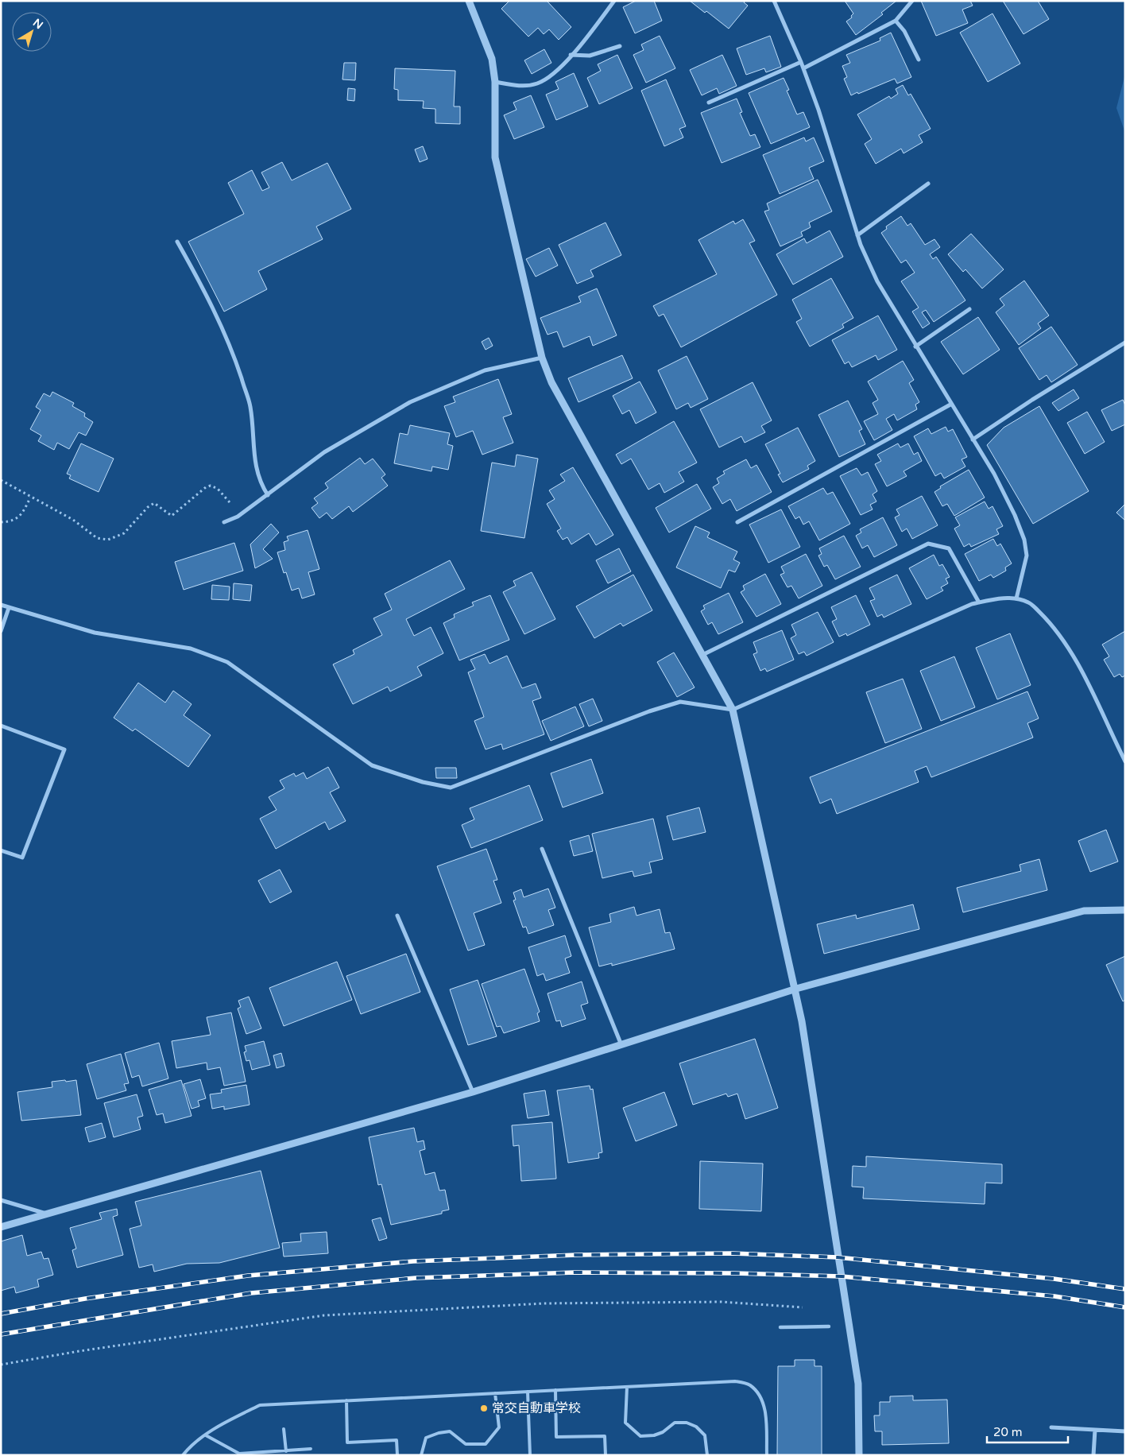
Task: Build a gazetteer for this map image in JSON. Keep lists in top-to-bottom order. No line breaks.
{"places":["常交自動車学校"],"scale_bar":"20 m","north":"top right"}
